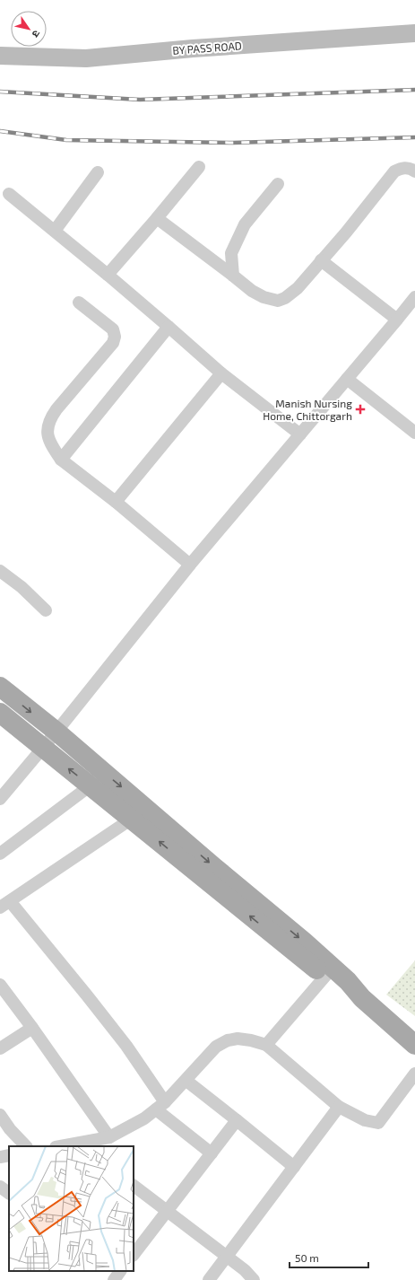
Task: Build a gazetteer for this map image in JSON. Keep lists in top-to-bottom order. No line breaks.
{"streets":{"street":["BY PASS ROAD"]},"places":{"health":["Manish Nursing Home, Chittorgarh"]},"scale_bar":"50 m","north":"bottom right"}
